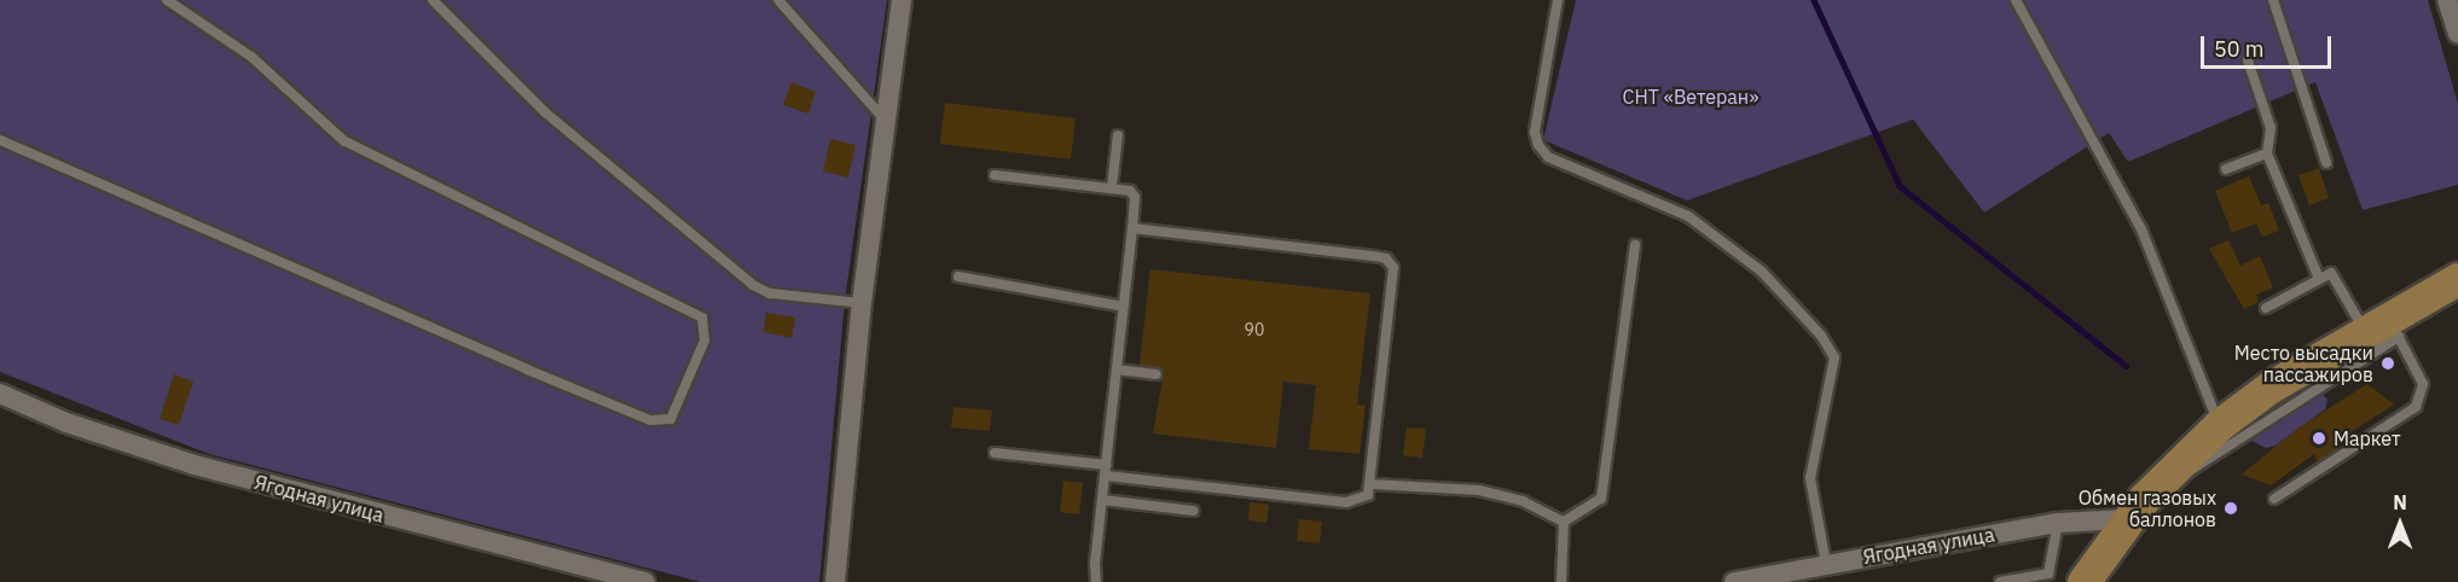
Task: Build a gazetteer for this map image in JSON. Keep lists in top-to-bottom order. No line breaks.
{"streets":{"street":["Ягодная улица"]},"parks":["СНТ «Ветеран»"],"places":["Место высадки пассажиров","Маркет","Обмен газовых баллонов"],"house_numbers":["90"],"scale_bar":"50 m","north":"top"}
